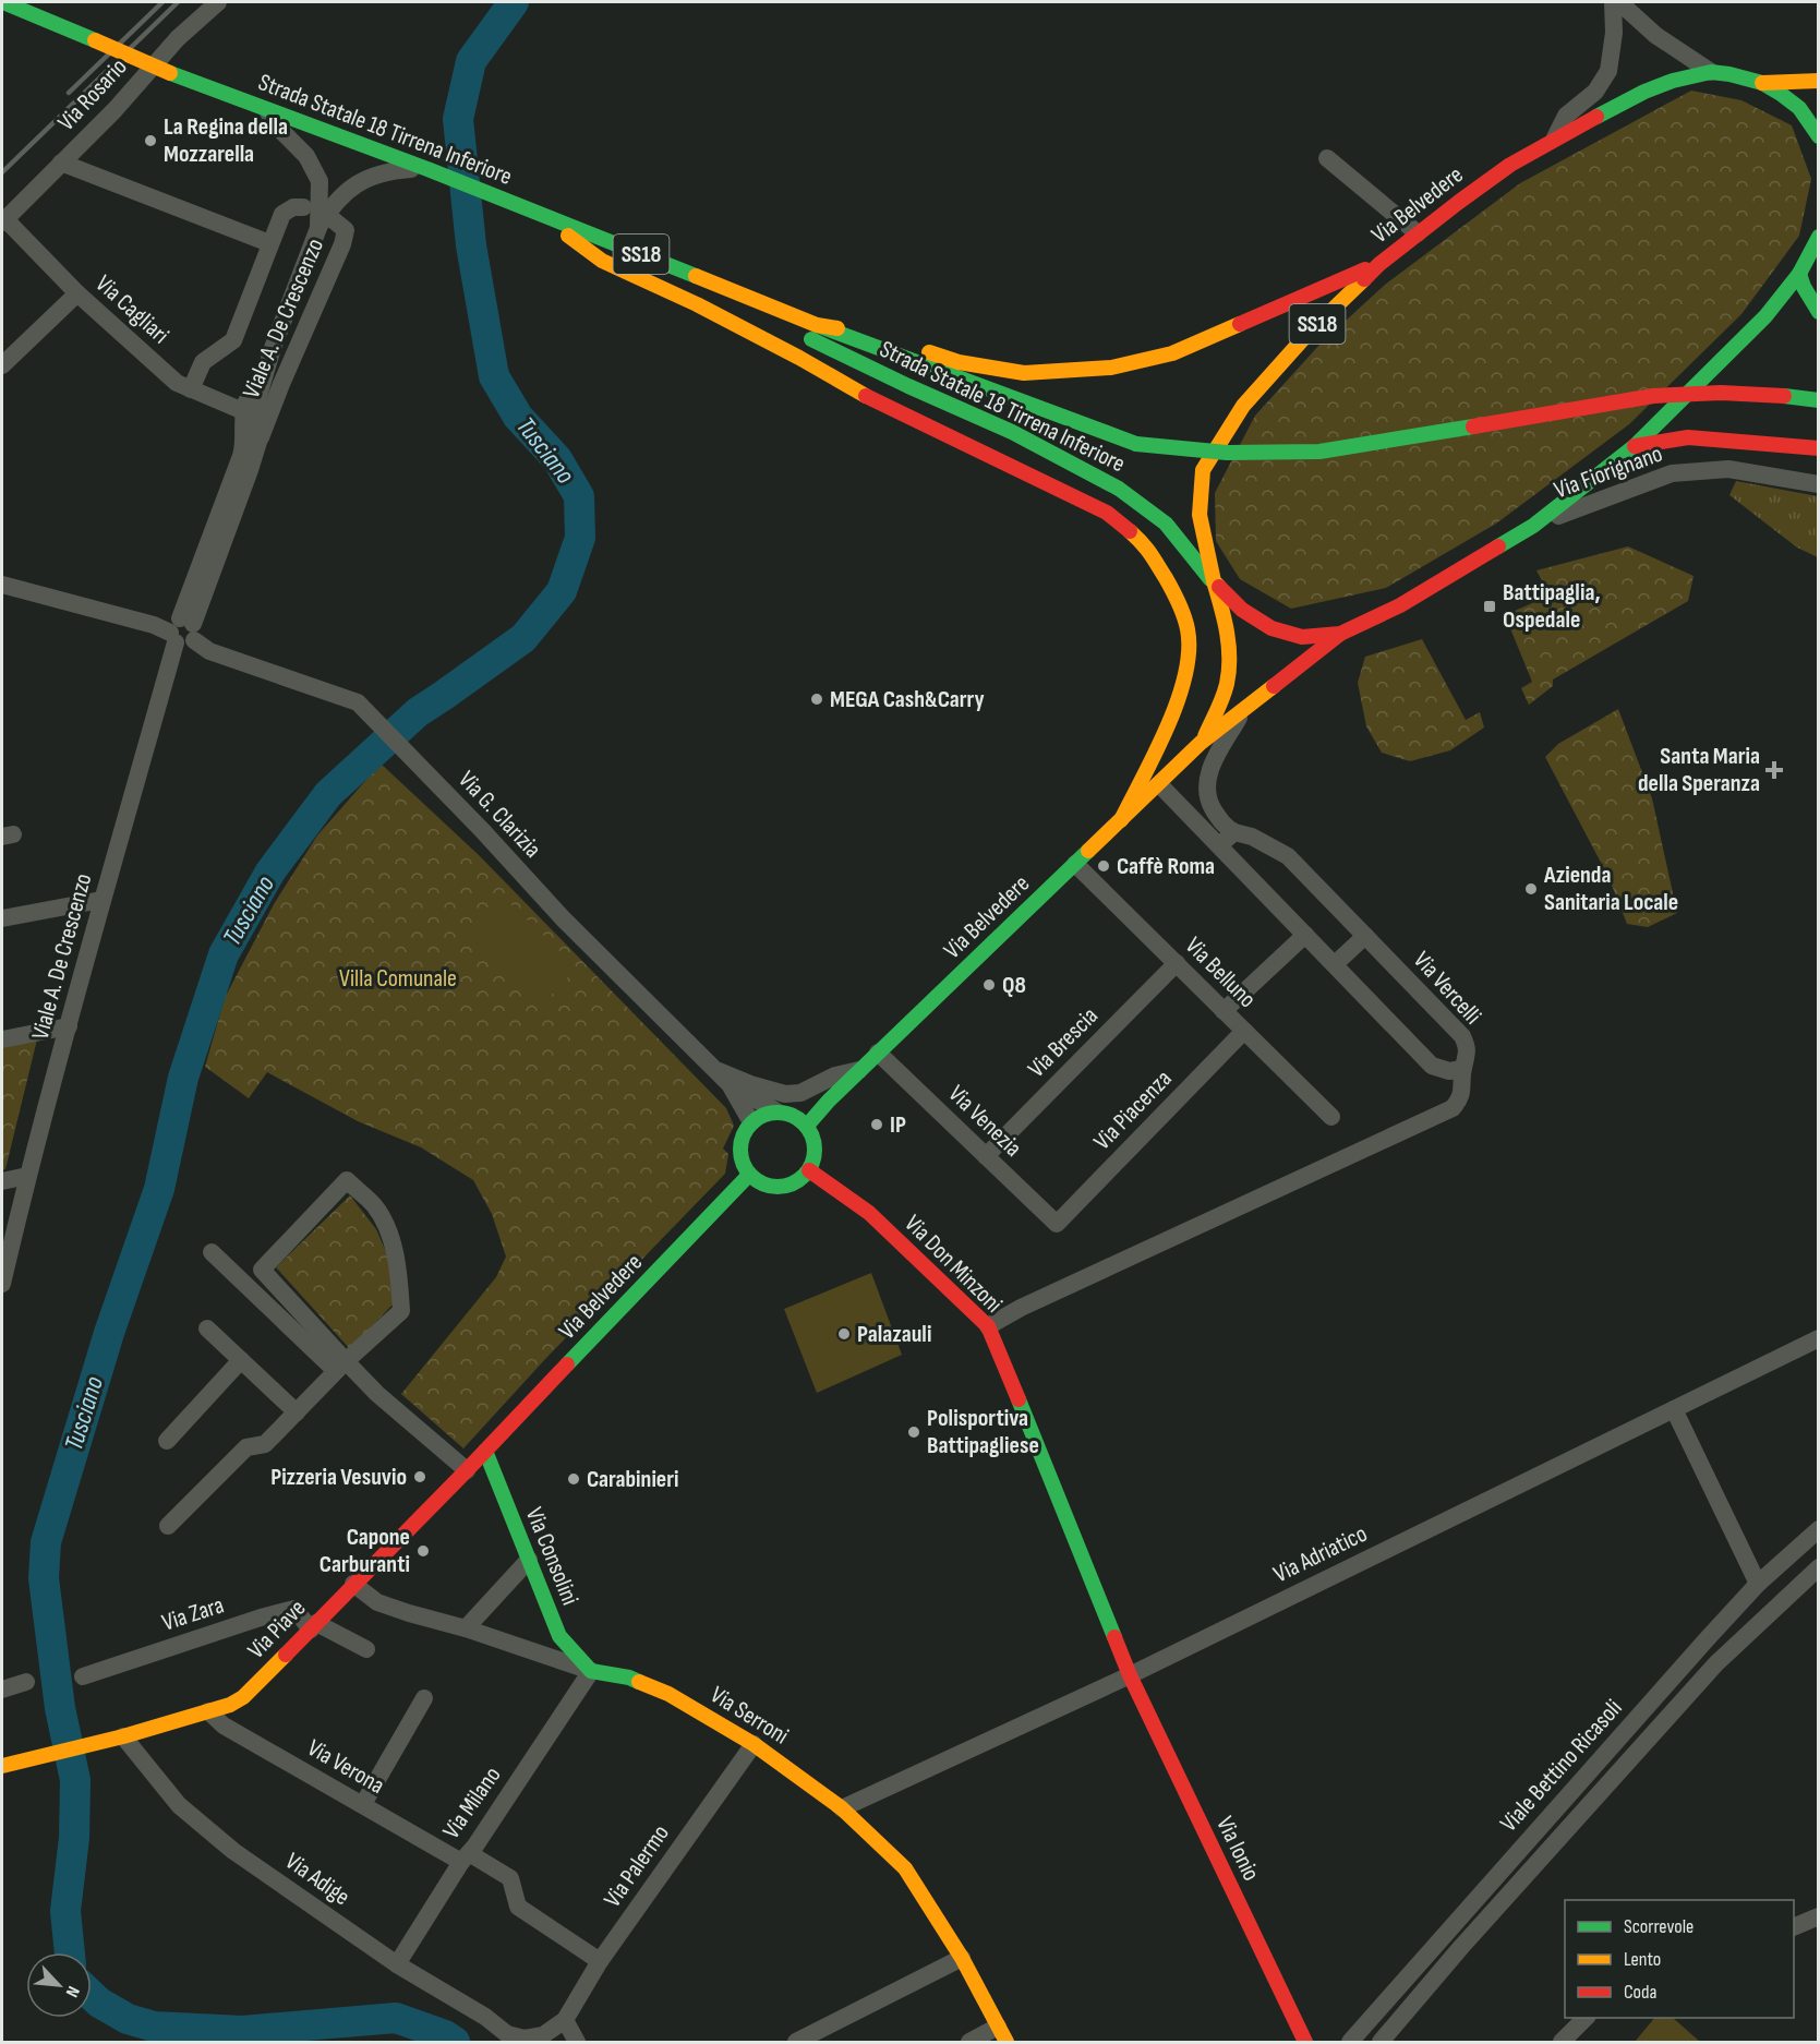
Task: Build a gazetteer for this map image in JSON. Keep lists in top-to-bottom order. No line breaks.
{"streets":{"main road":["Strada Statale 18 Tirrena Inferiore","Via Belvedere","SS18","Via Don Minzoni","Via Consolini","Via Piave","Via Serroni","Via Ionio"],"street":["Via Rosario","Via Cagliari","Viale A. De Crescenzo","Via Fiorignano","Via G. Clarizia","Via Belluno","Via Vercelli","Via Brescia","Via Piacenza","Via Venezia","Via Adriatico","Via Zara","Viale Bettino Ricasoli","Via Verona","Via Milano","Via Palermo","Via Adige"]},"crossings":[["Via Rosario","Via Cagliari"],["Strada Statale 18 Tirrena Inferiore","Via Belvedere"],["Strada Statale 18 Tirrena Inferiore","Viale A. De Crescenzo"],["Via Belvedere","SS18"],["Via Belvedere","Via Fiorignano"],["Via Belvedere","Via G. Clarizia"],["Via Belvedere","Via Belluno"],["Via Belvedere","Via Venezia"],["Via Belvedere","Via Don Minzoni"],["Via Belvedere","Via Consolini"],["Via Belvedere","Via Piave"],["Via Cagliari","Viale A. De Crescenzo"],["Viale A. De Crescenzo","Via G. Clarizia"],["Via G. Clarizia","Via Don Minzoni"],["Via Belluno","Via Brescia"],["Via Belluno","Via Piacenza"],["Via Vercelli","Via Don Minzoni"],["Via Brescia","Via Venezia"],["Via Piacenza","Via Venezia"],["Via Don Minzoni","Via Adriatico"],["Via Don Minzoni","Via Ionio"],["Via Adriatico","Via Serroni"],["Via Adriatico","Via Ionio"],["Via Consolini","Via Piave"],["Via Consolini","Via Serroni"],["Via Consolini","Via Milano"],["Via Zara","Via Piave"],["Via Piave","Via Serroni"],["Via Piave","Via Verona"],["Via Piave","Via Adige"],["Via Serroni","Via Milano"],["Via Serroni","Via Palermo"],["Via Verona","Via Milano"],["Via Verona","Via Palermo"],["Via Milano","Via Adige"],["Via Palermo","Via Adige"]],"water":["Tusciano"],"parks":["Villa Comunale"],"places":{"other":["La Regina della Mozzarella","MEGA Cash&Carry","Caffè Roma","Azienda Sanitaria Locale","Q8","IP","Palazauli","Polisportiva Battipagliese","Pizzeria Vesuvio","Carabinieri","Capone Carburanti"],"transit":["Battipaglia, Ospedale"],"health":["Santa Maria della Speranza"]},"legend":["Scorrevole","Lento","Coda"],"north":"bottom right"}
